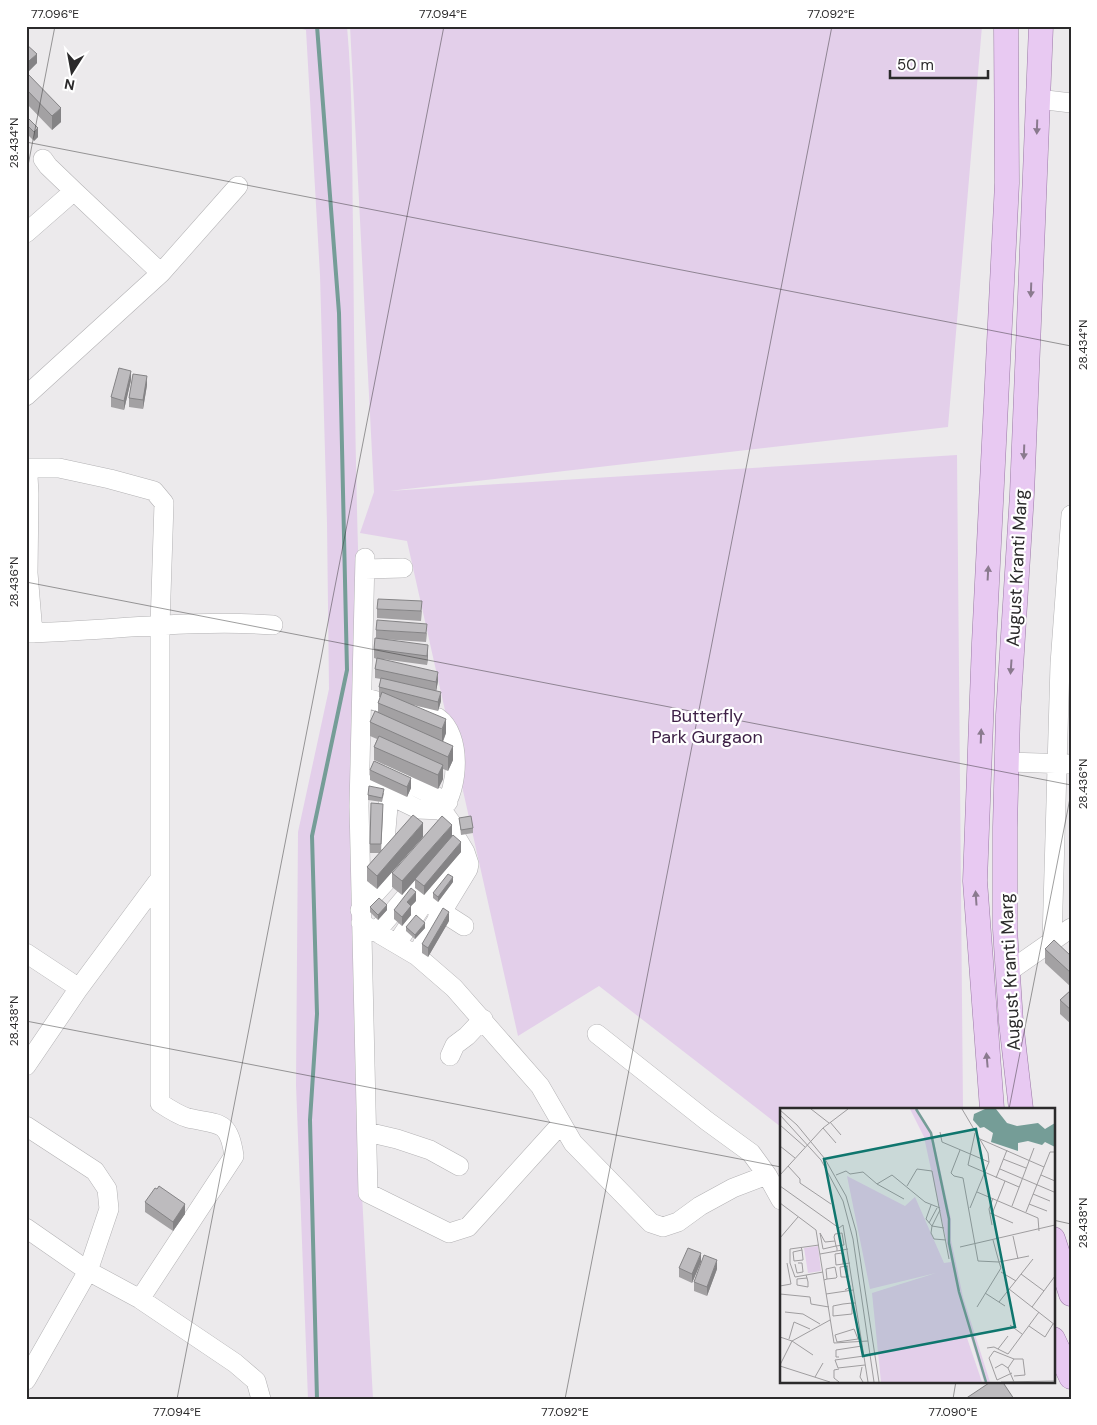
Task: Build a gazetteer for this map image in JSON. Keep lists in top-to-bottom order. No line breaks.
{"streets":{"main road":["August Kranti Marg"]},"parks":["Butterfly Park Gurgaon"],"scale_bar":"50 m","north":"bottom","coordinates":["77.096°E","77.094°E","77.092°E","28.434°N","28.436°N","28.438°N","77.090°E"]}
